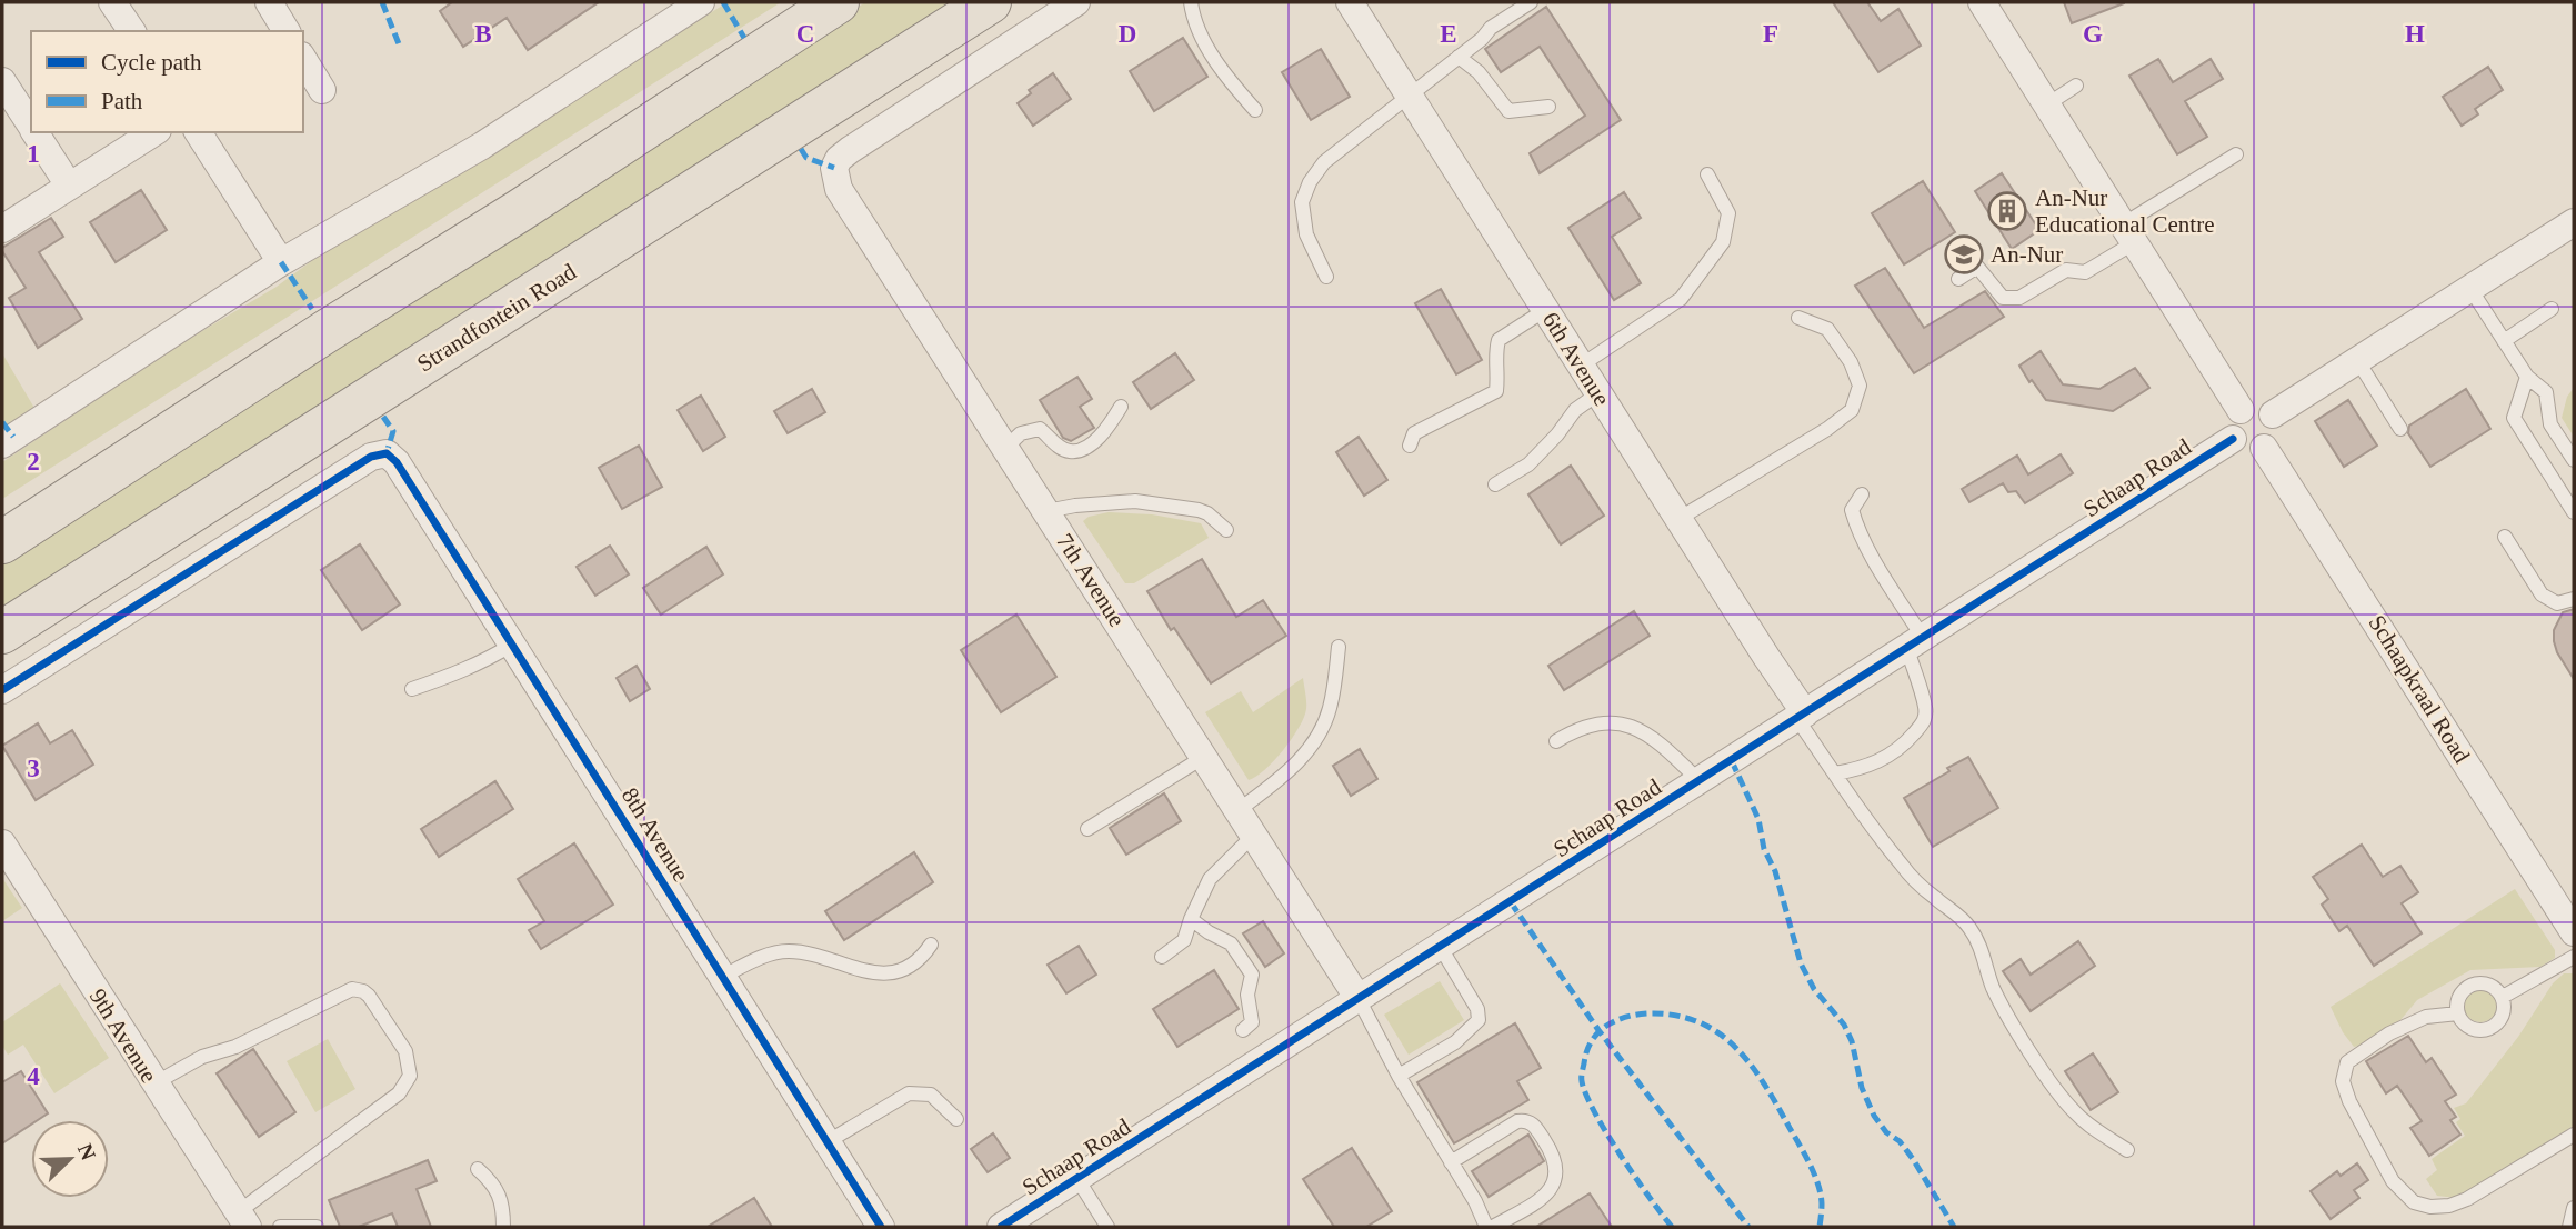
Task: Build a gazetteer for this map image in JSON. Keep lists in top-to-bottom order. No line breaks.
{"streets":{"main road":["Strandfontein Road"],"street":["6th Avenue","Schaap Road","7th Avenue","Schaapkraal Road","8th Avenue","9th Avenue"]},"crossings":[["6th Avenue","Schaap Road"],["Schaap Road","7th Avenue"],["Schaap Road","Schaapkraal Road"]],"places":{"building":["An-Nur Educational Centre"],"school or university":["An-Nur"]},"legend":["Cycle path","Path"],"north":"top right","grid":{"columns":["B","C","D","E","F","G","H"],"rows":["1","2","3","4"]}}
